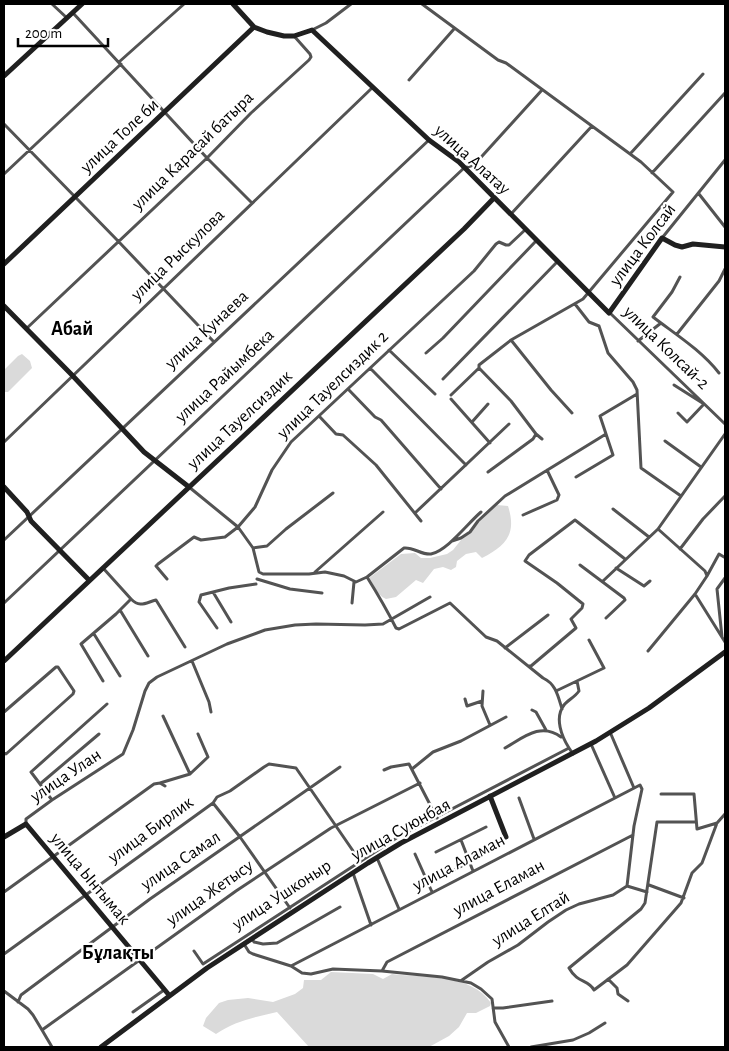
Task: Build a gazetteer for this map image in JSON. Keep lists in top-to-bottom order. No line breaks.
{"streets":{"street":["улица Толе би","улица Карасай батыра","улица Алатау","улица Колсай","улица Рыскулова","улица Кунаева","улица Колсай-2","улица Райымбека","улица Тауелсиздик 2","улица Тауелсиздик","улица Улан","улица Бирлик","улица Суюнбая","улица Самал","улица Аламан","улица Ынтымак","улица Еламан","улица Жетысу","улица Ушконыр","улица Елтай"]},"crossings":[["улица Алатау","улица Колсай"],["улица Алатау","улица Рыскулова"],["улица Алатау","улица Кунаева"],["улица Алатау","улица Колсай-2"],["улица Алатау","улица Райымбека"],["улица Алатау","улица Тауелсиздик 2"],["улица Алатау","улица Тауелсиздик"],["улица Колсай","улица Колсай-2"],["улица Улан","улица Ынтымак"],["улица Бирлик","улица Самал"],["улица Бирлик","улица Ынтымак"],["улица Суюнбая","улица Ынтымак"],["улица Самал","улица Ынтымак"],["улица Аламан","улица Еламан"],["улица Ынтымак","улица Жетысу"]],"districts":["Абай","Бұлақты"],"scale_bar":"200 m"}
